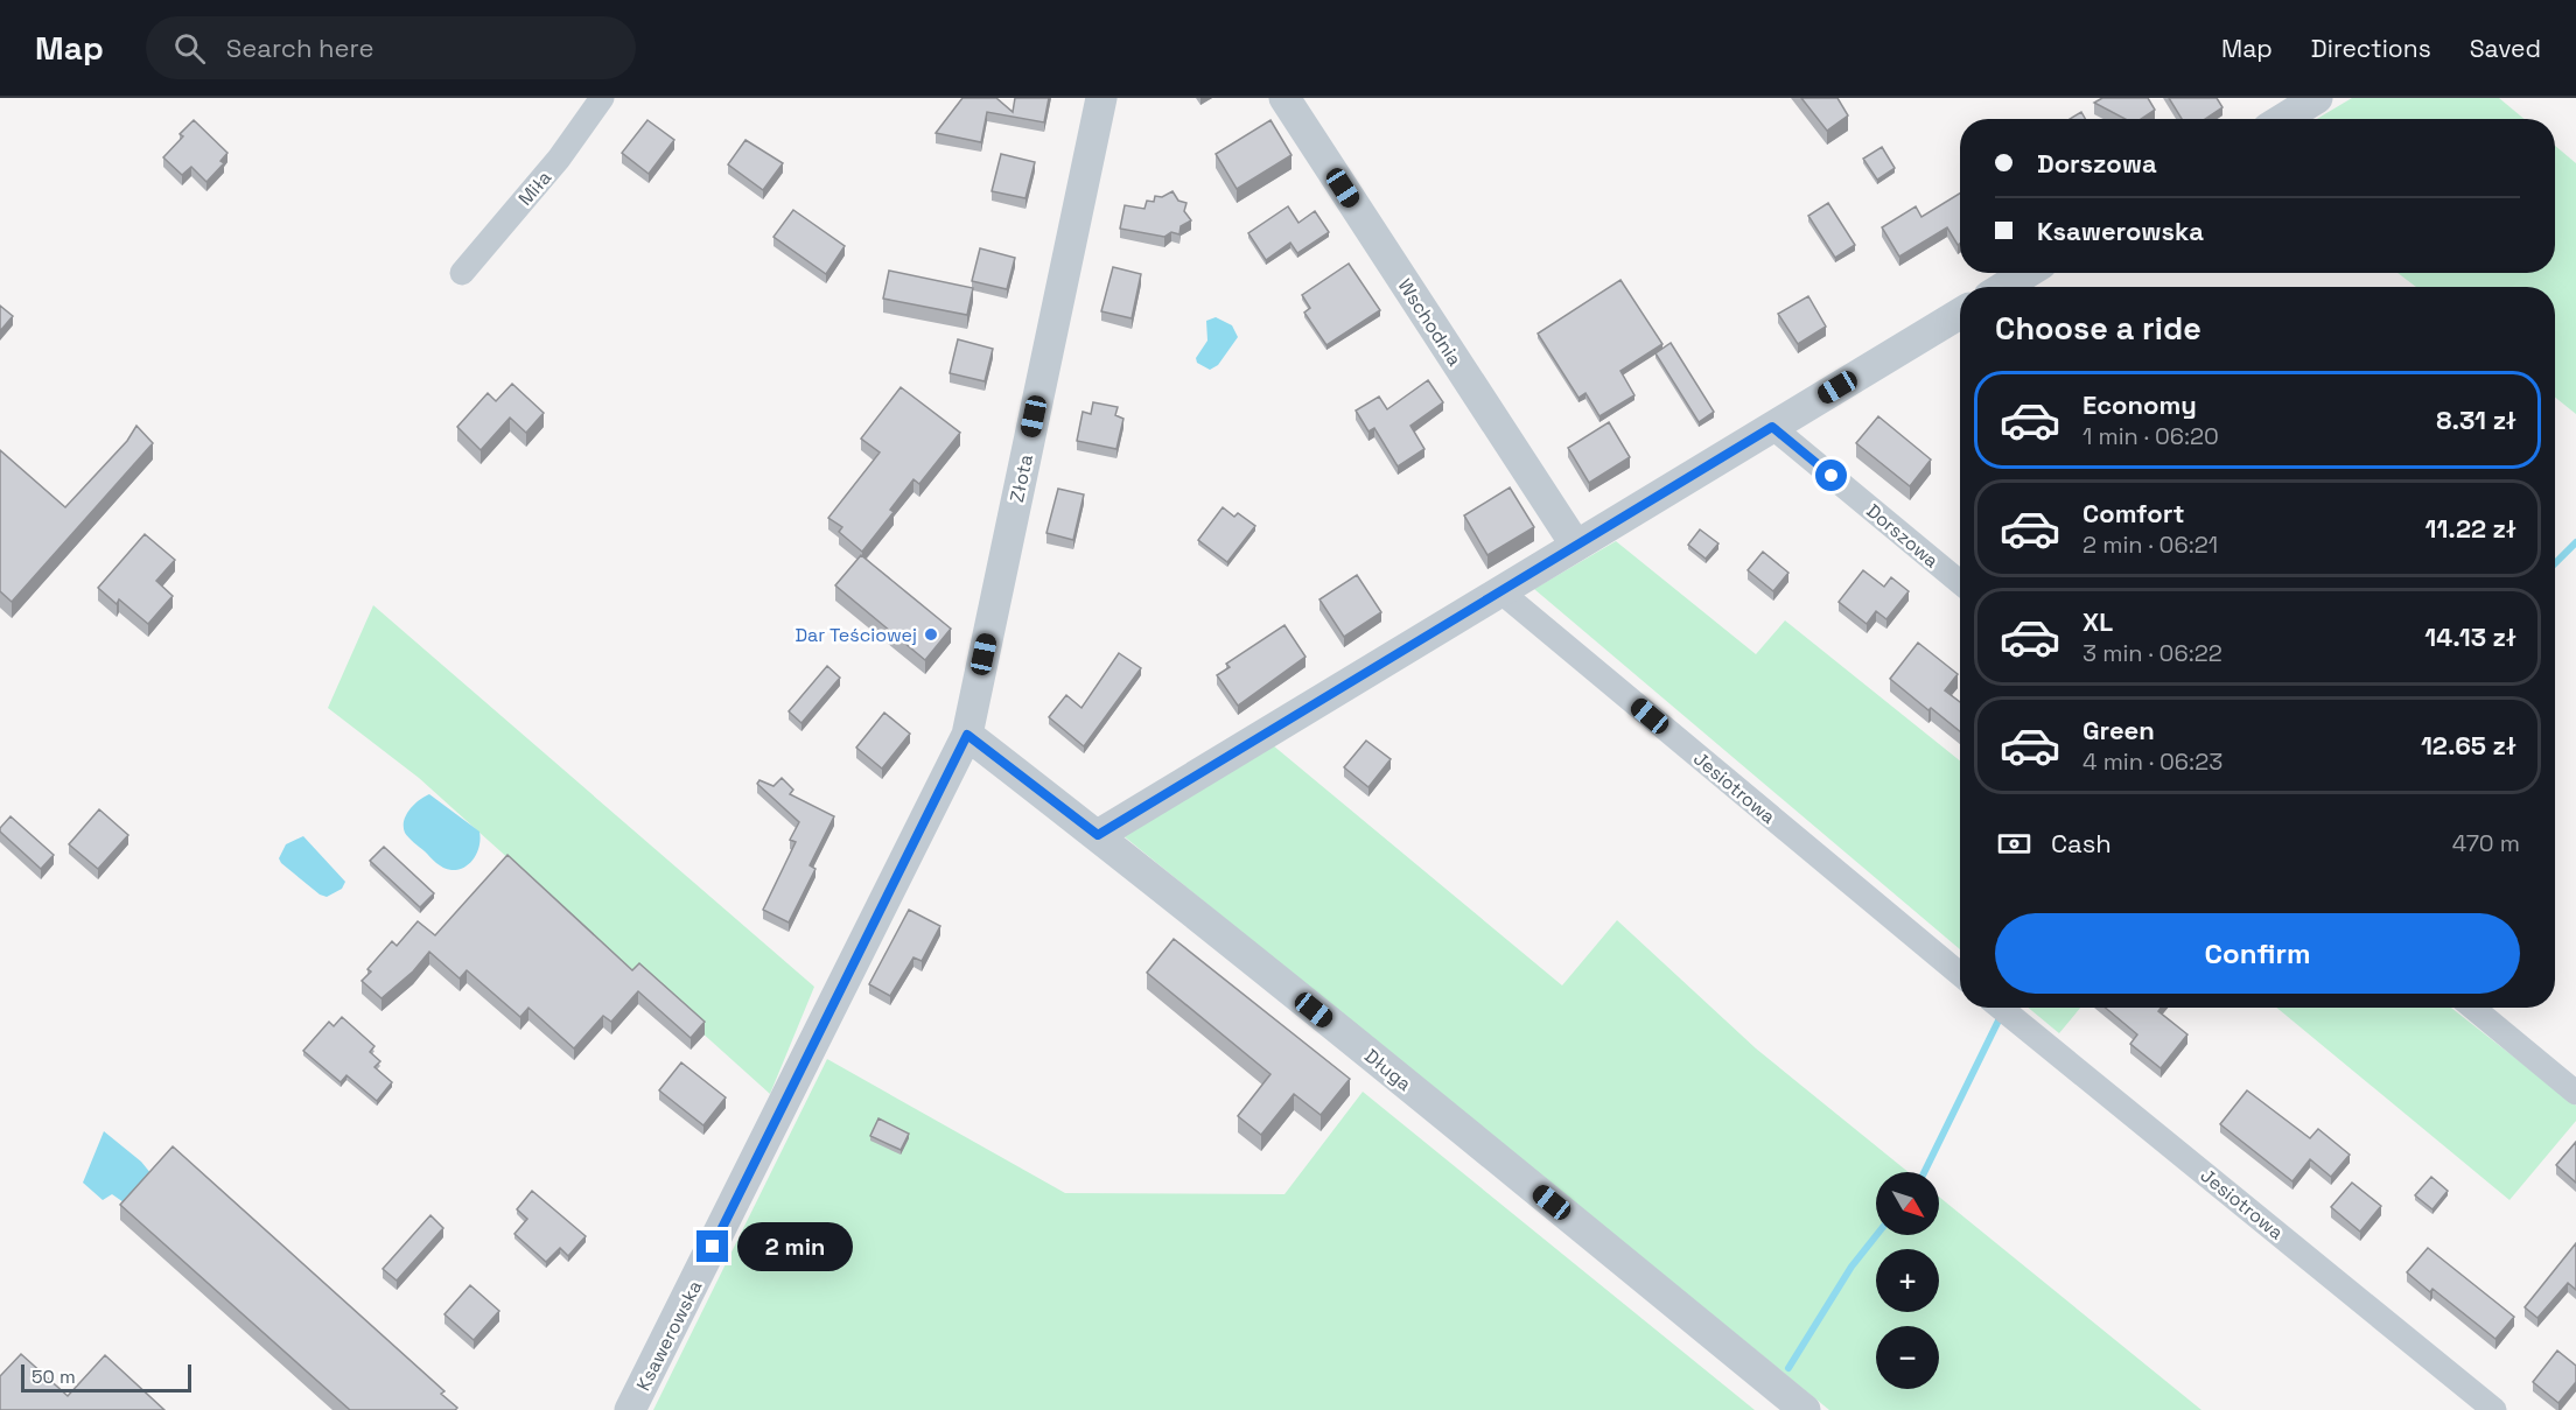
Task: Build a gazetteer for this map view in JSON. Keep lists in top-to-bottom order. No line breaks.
{"streets":{"street":["Miła","Wschodnia","Złota","Dorszowa","Jesiotrowa","Długa","Ksawerowska"]},"crossings":[["Złota","Długa"],["Złota","Ksawerowska"],["Długa","Ksawerowska"]],"places":["Dar Teściowej"],"scale_bar":"50 m","north":"bottom right","page":{"header":"Map","search":"Search here","nav":["Map","Directions","Saved"],"banner":["Dorszowa","Ksawerowska"],"heading":"Choose a ride","list":[{"name":"Economy","note":"1 min · 06:20","value":"8.31 zł"},{"name":"Comfort","note":"2 min · 06:21","value":"11.22 zł"},{"name":"XL","note":"3 min · 06:22","value":"14.13 zł"},{"name":"Green","note":"4 min · 06:23","value":"12.65 zł"}],"pay":["Cash","470 m"],"buttons":"Confirm","map_buttons":["+","−"],"bubble":"2 min","scale":"50 m"}}
